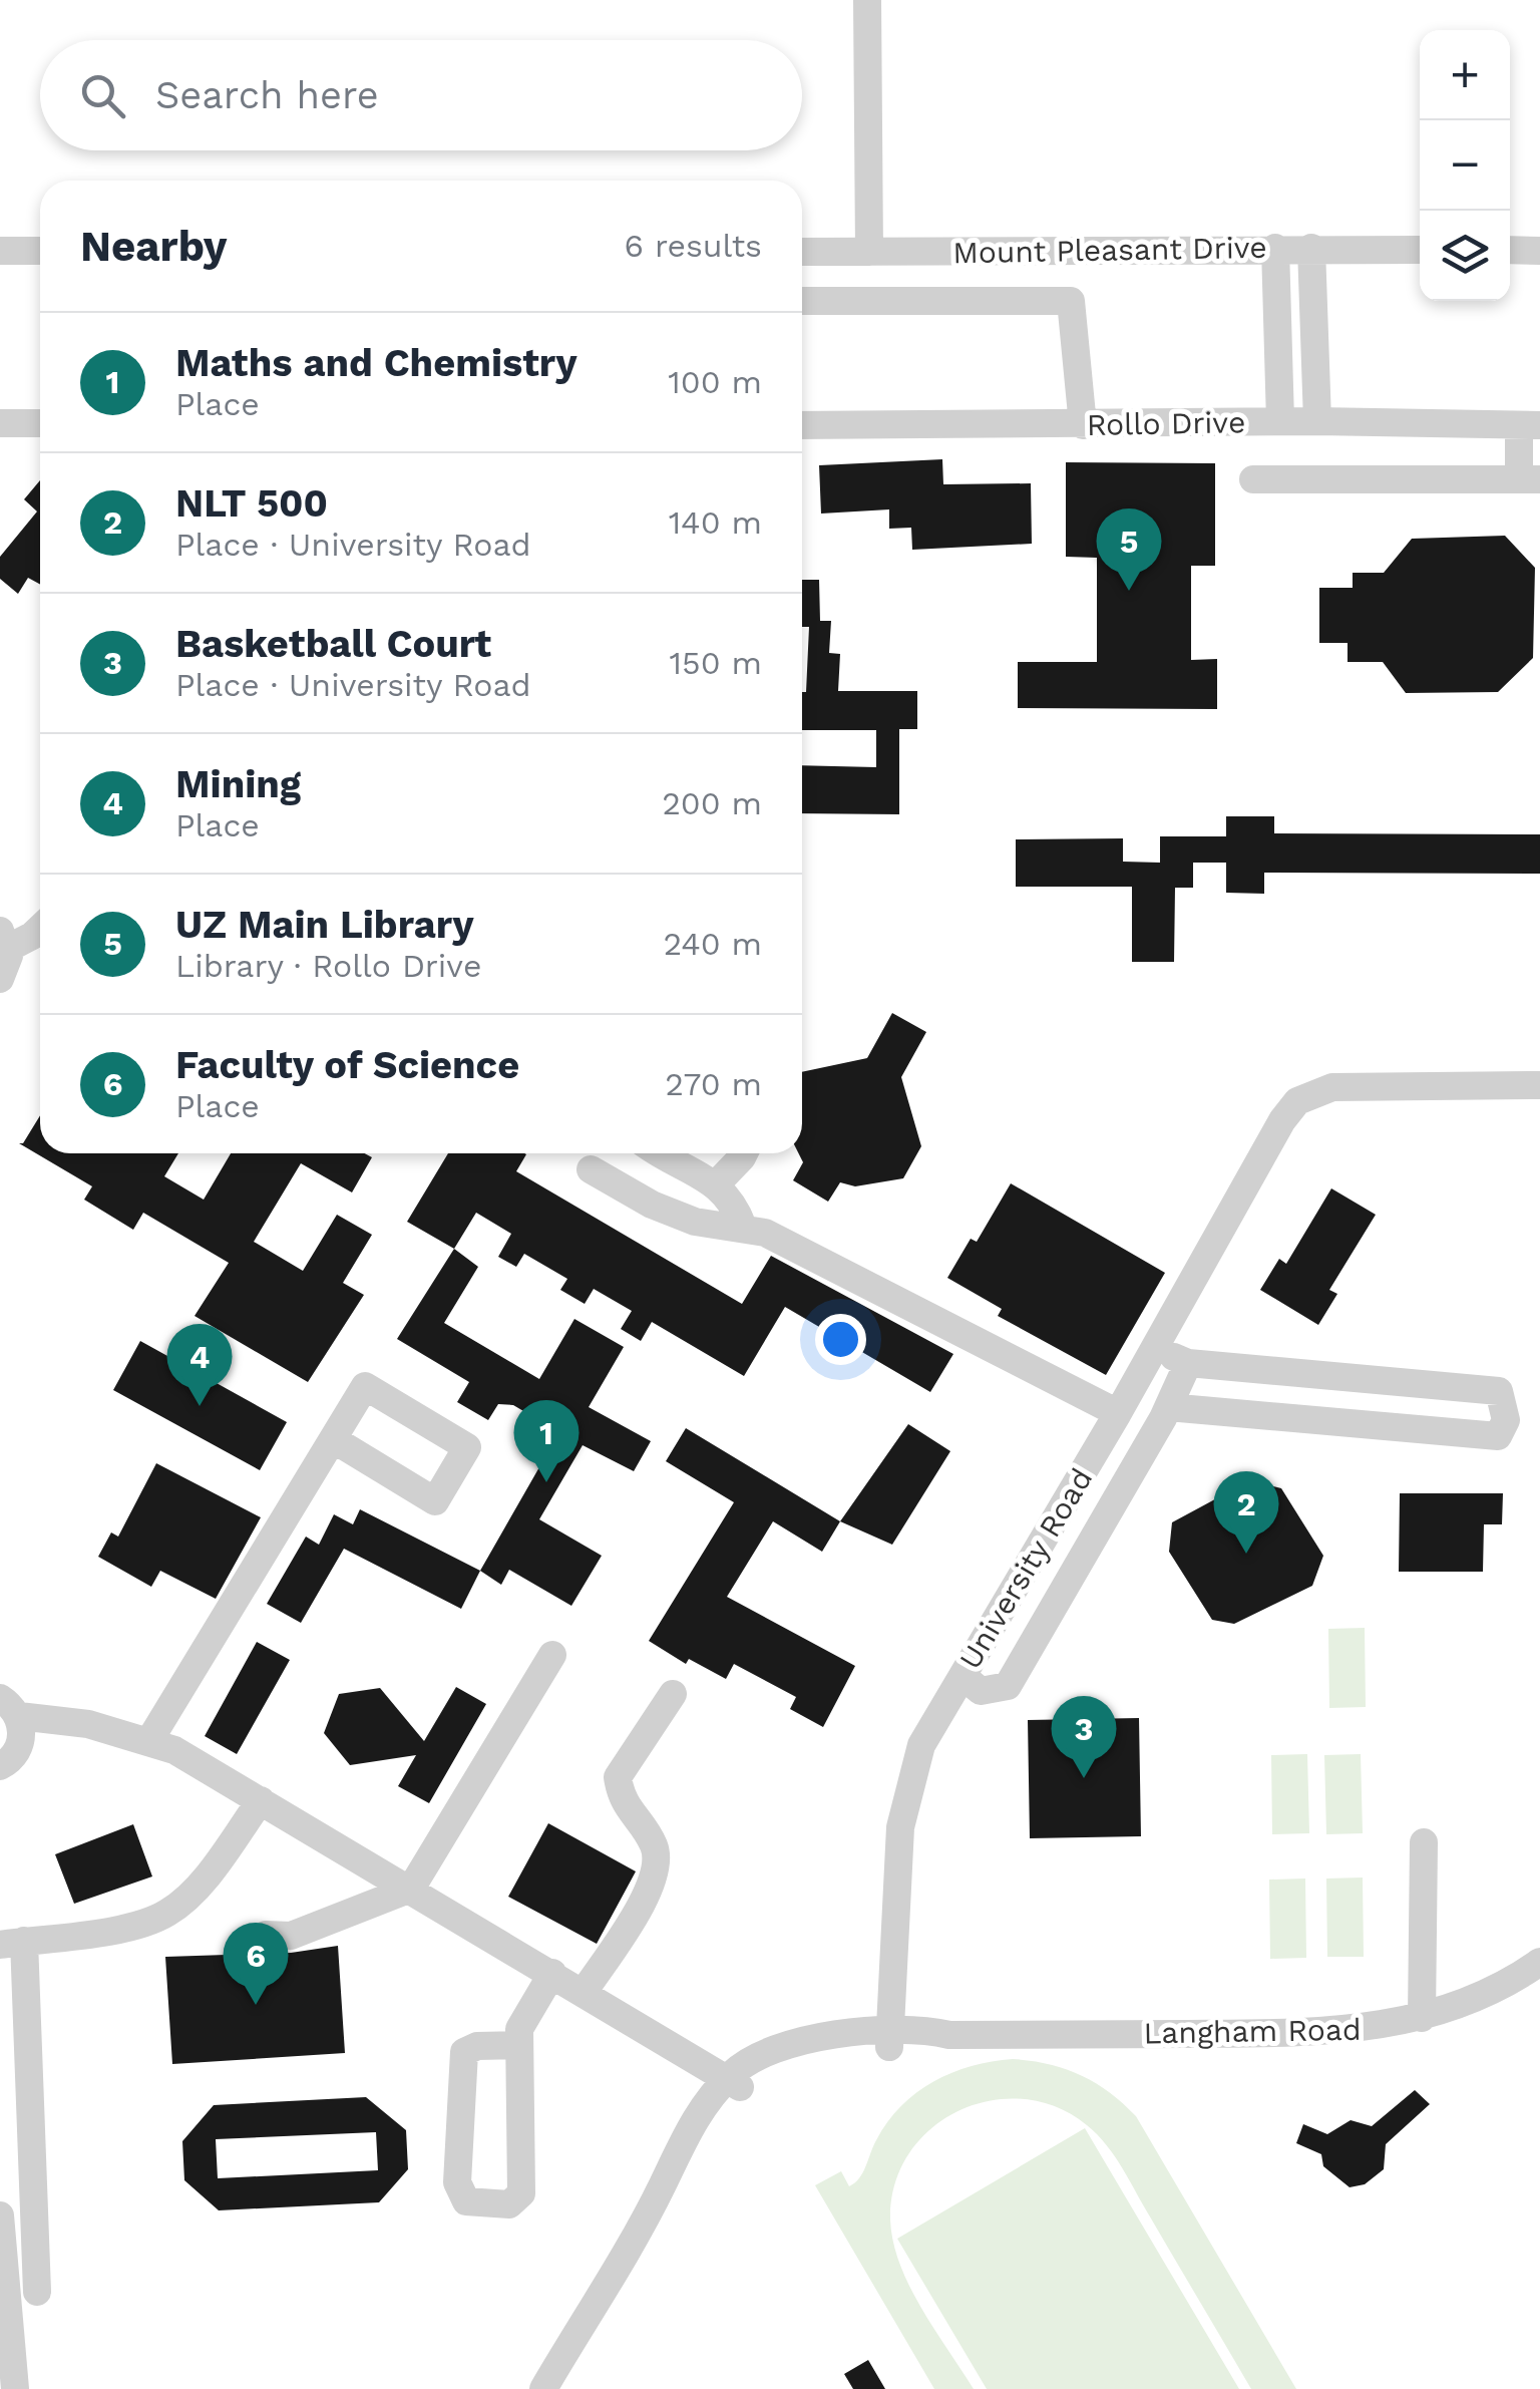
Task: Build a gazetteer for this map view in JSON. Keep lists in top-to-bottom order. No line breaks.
{"streets":{"street":["Mount Pleasant Drive","Rollo Drive","University Road","Langham Road"]},"crossings":[["University Road","Langham Road"]],"page":{"map_buttons":["+","−"],"search":"Search here","heading":["Nearby","6 results"],"list":[{"mark":"1","name":"Maths and Chemistry","note":"Place","value":"100 m"},{"mark":"2","name":"NLT 500","note":"Place · University Road","value":"140 m"},{"mark":"3","name":"Basketball Court","note":"Place · University Road","value":"150 m"},{"mark":"4","name":"Mining","note":"Place","value":"200 m"},{"mark":"5","name":"UZ Main Library","note":"Library · Rollo Drive","value":"240 m"},{"mark":"6","name":"Faculty of Science","note":"Place","value":"270 m"}],"pins":["5","4","1","2","3","6"]}}
